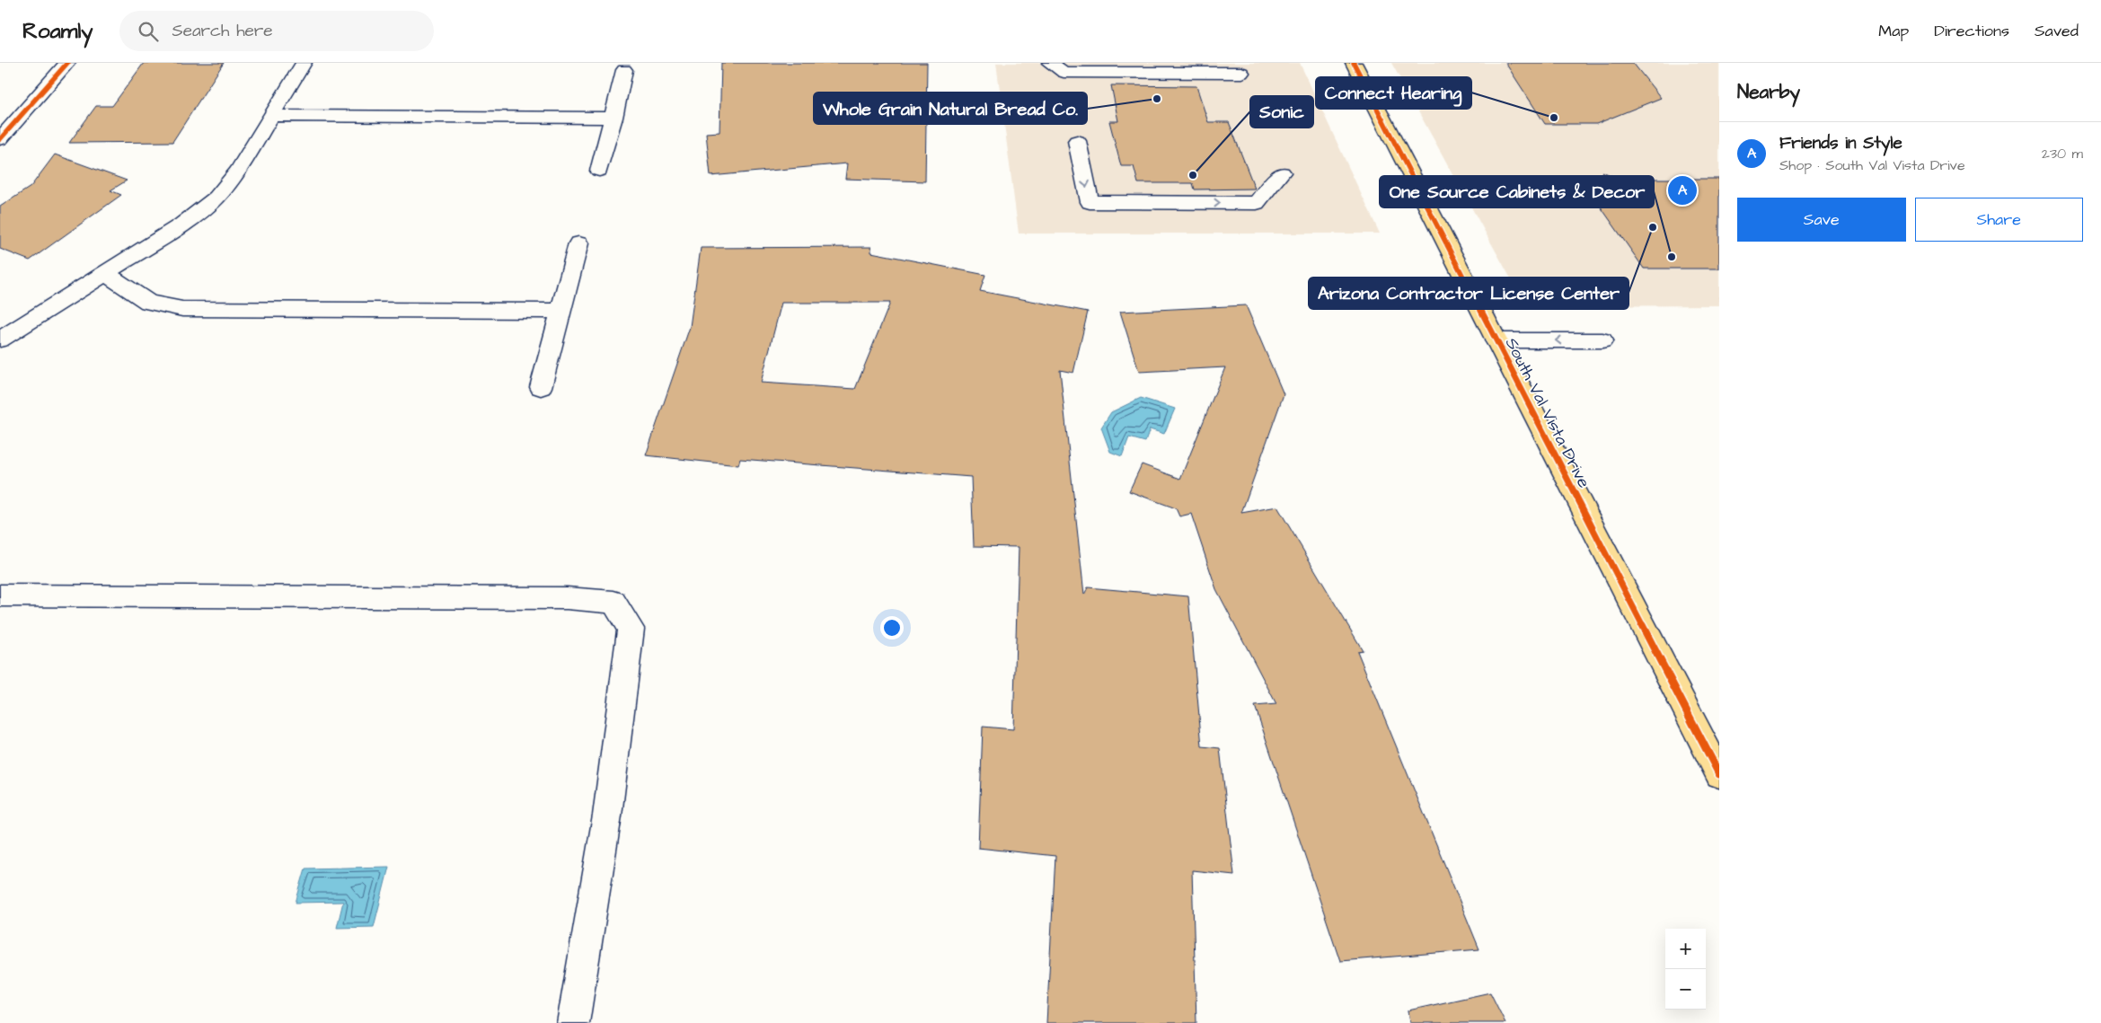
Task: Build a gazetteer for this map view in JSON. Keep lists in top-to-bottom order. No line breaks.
{"streets":{"main road":["South Val Vista Drive"]},"places":["Whole Grain Natural Bread Co.","Connect Hearing","Sonic","Arizona Contractor License Center","One Source Cabinets & Decor"],"page":{"header":"Roamly","search":"Search here","nav":["Map","Directions","Saved"],"heading":"Nearby","list":[{"mark":"A","name":"Friends in Style","note":"Shop · South Val Vista Drive","value":"230 m"}],"pins":"A","buttons":["Save","Share"],"map_buttons":["+","−"]}}
